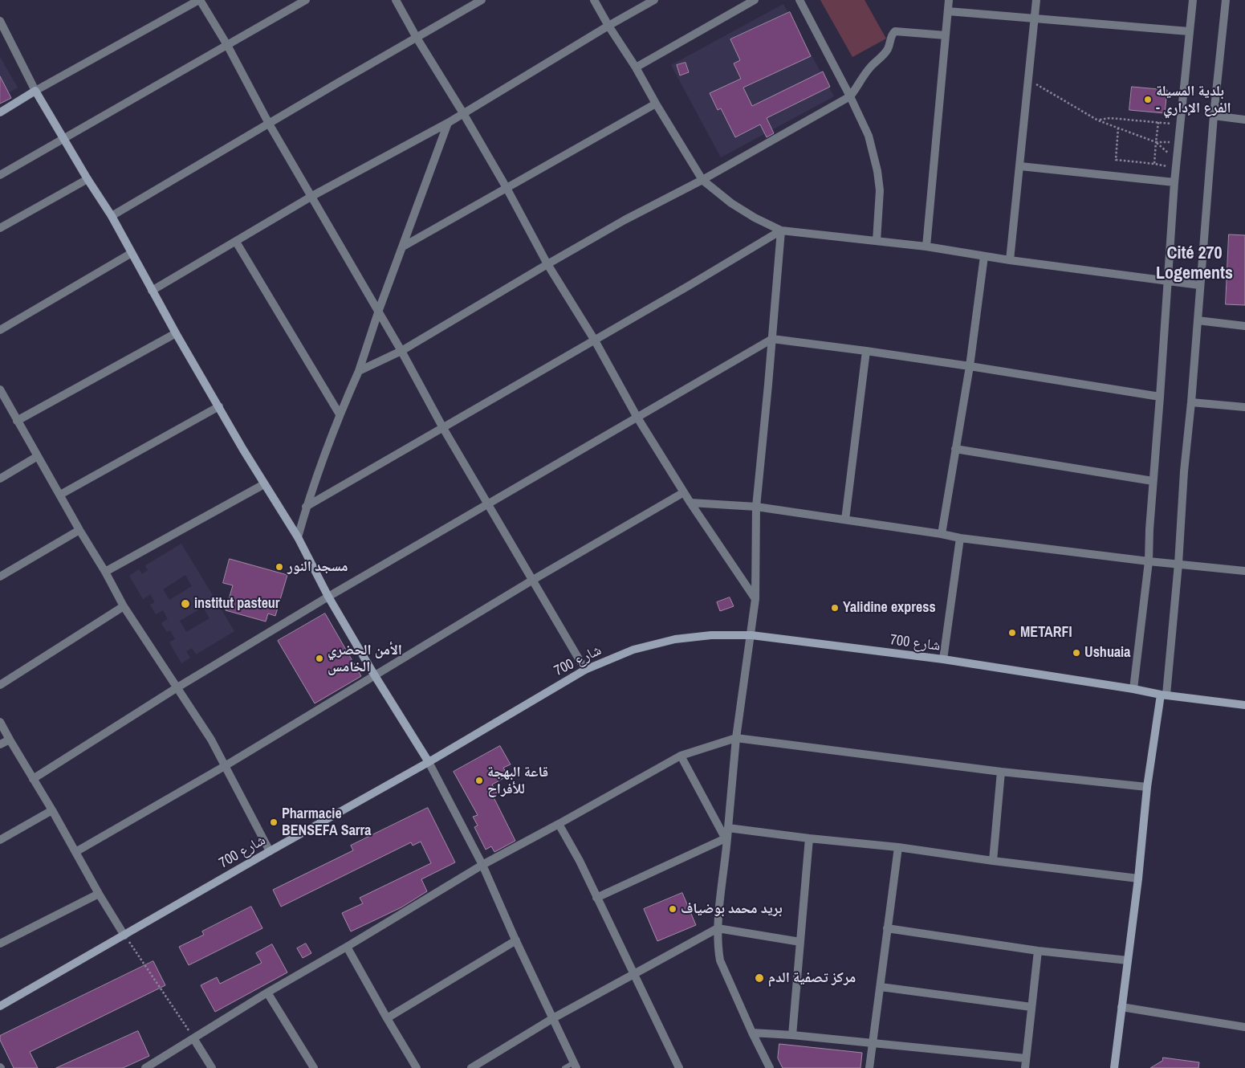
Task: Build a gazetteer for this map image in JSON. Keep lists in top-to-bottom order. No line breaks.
{"streets":{"main road":["شارع 700"]},"districts":["Cité 270 Logements"],"places":["بلدية المسيلة - الفرع الإداري","مسجد النور","institut pasteur","Yalidine express","METARFI","Ushuaia","الأمن الحضري الخامس","قاعة البهجة للأفراح","Pharmacie BENSEFA Sarra","بريد محمد بوضياف","مركز تصفية الدم"]}
